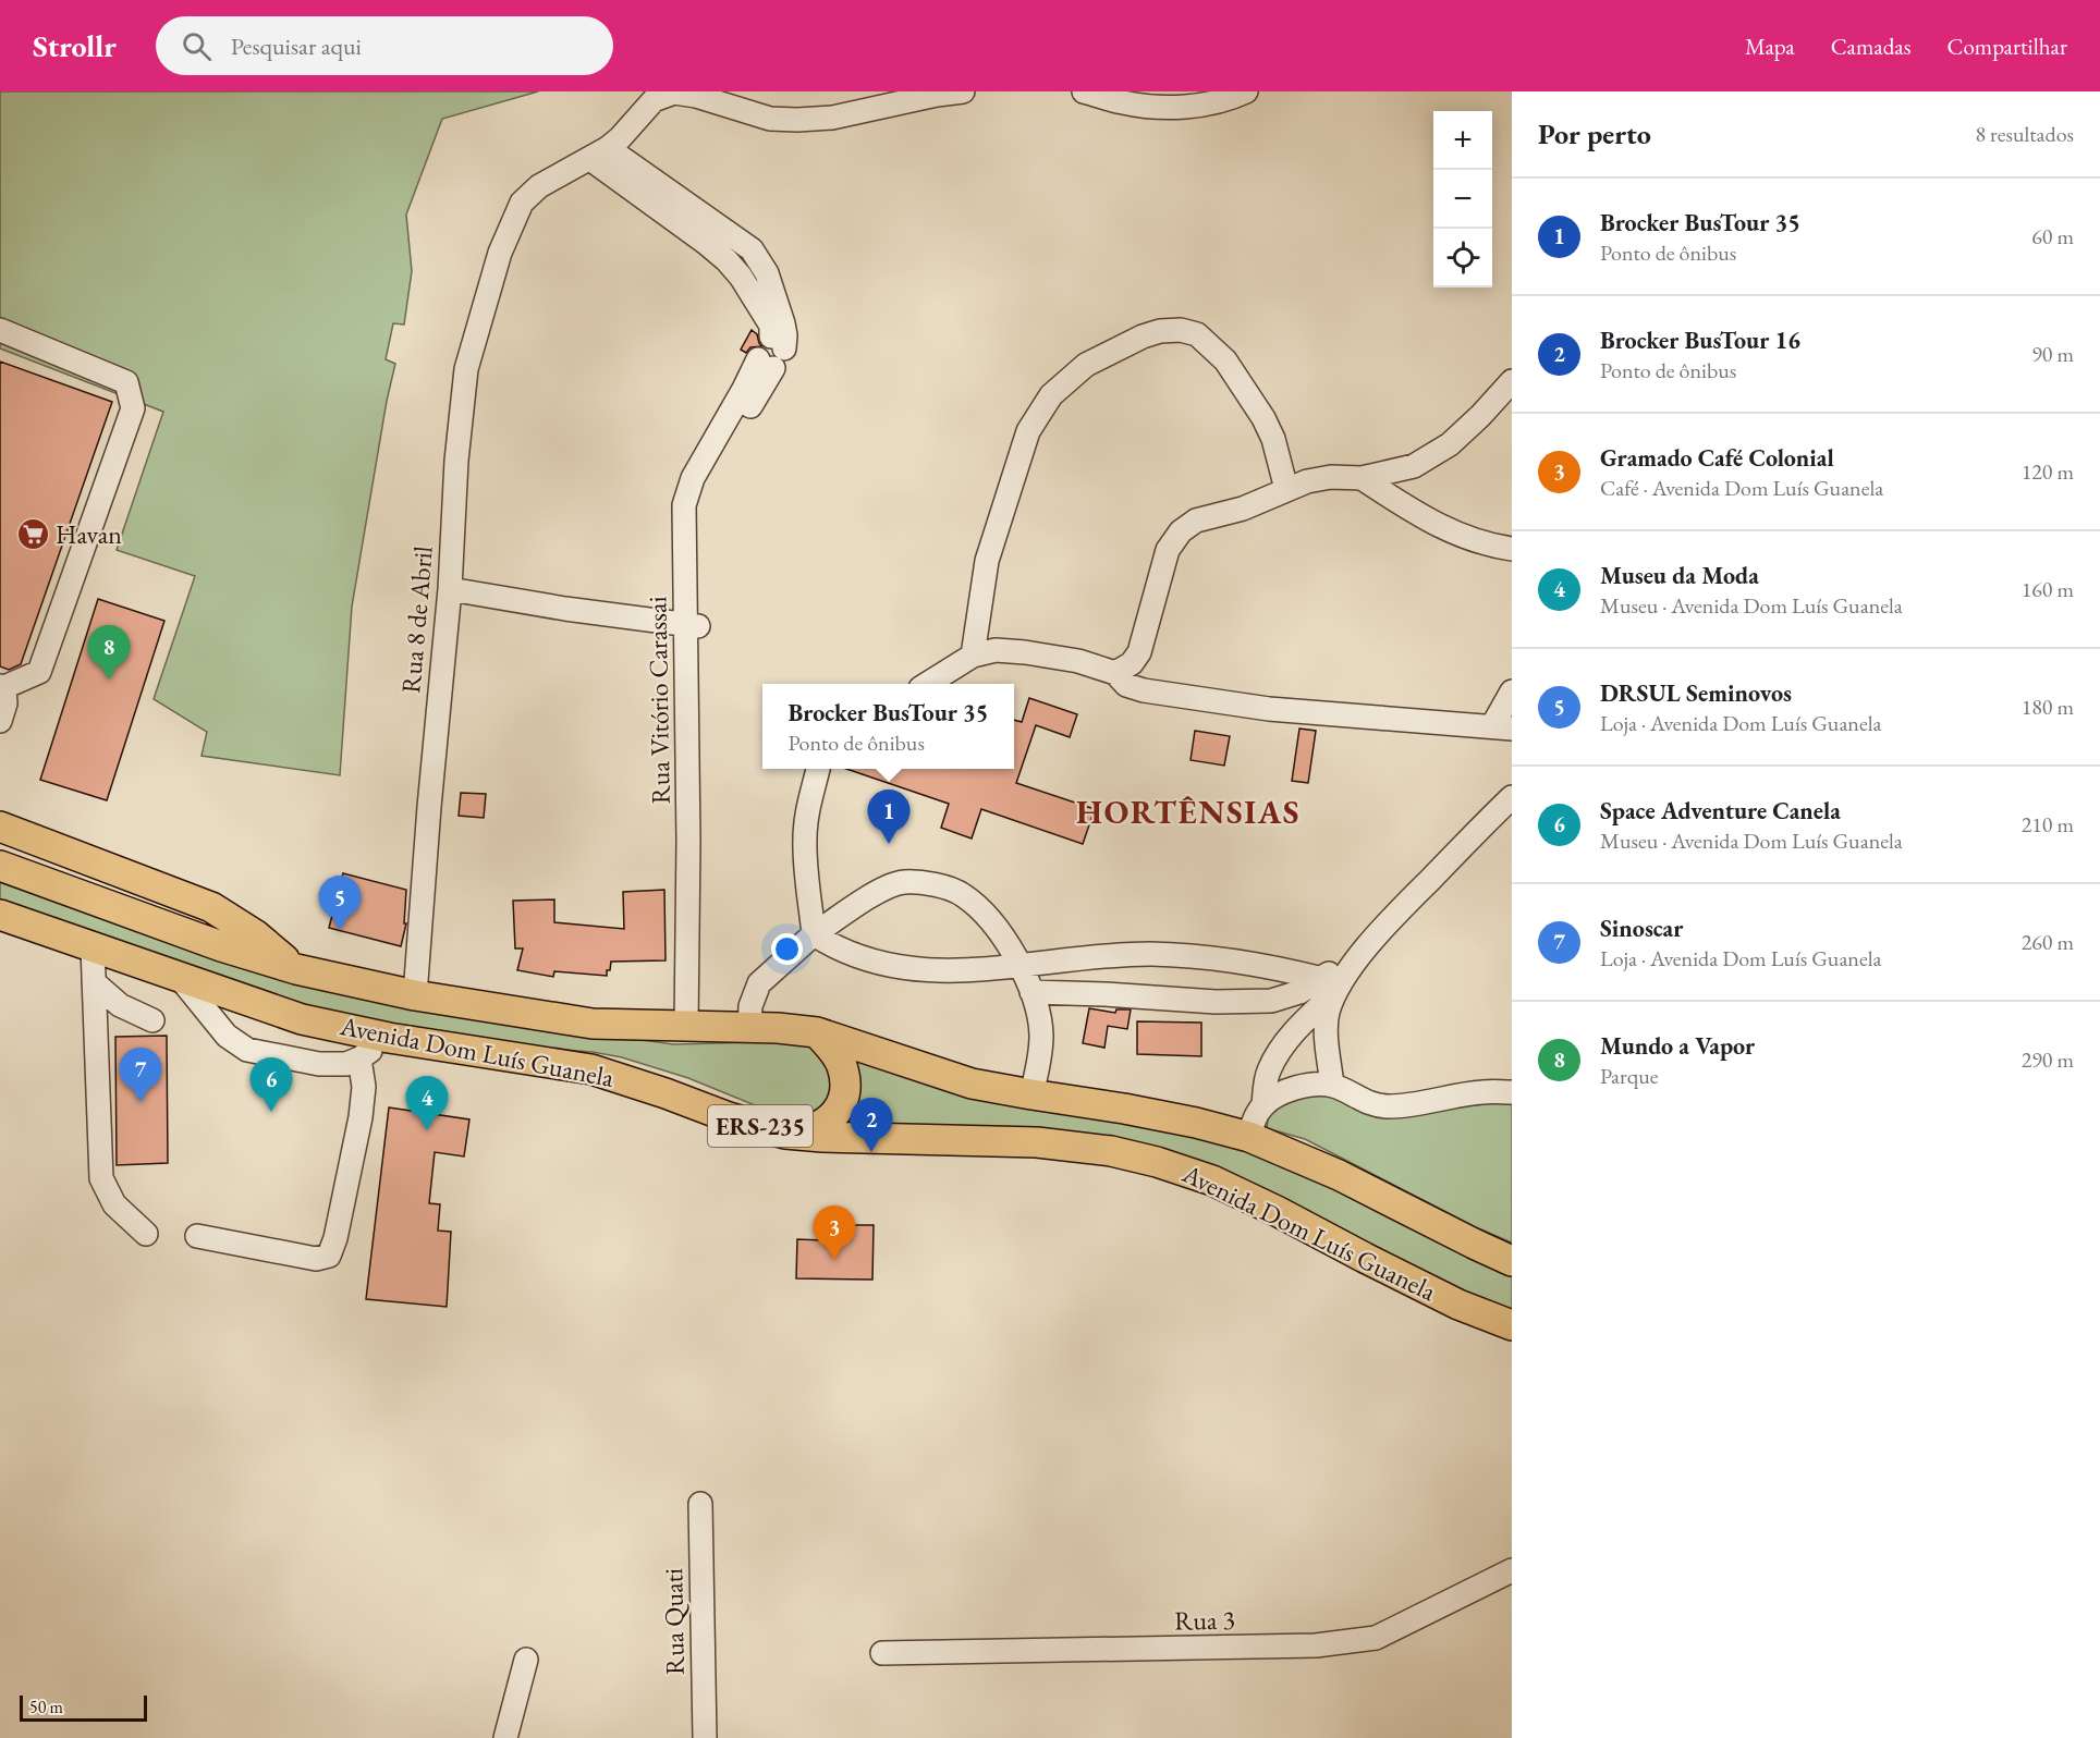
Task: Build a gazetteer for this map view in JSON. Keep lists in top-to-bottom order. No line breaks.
{"streets":{"main road":["Avenida Dom Luís Guanela","ERS-235"],"street":["Rua 8 de Abril","Rua Vitório Carassai","Rua 3","Rua Quati"]},"crossings":[["Rua 8 de Abril","Avenida Dom Luís Guanela"],["Rua Vitório Carassai","Avenida Dom Luís Guanela"]],"districts":["HORTÊNSIAS"],"places":{"supermarket":["Havan"]},"scale_bar":"50 m","page":{"header":"Strollr","search":"Pesquisar aqui","nav":["Mapa","Camadas","Compartilhar"],"heading":["Por perto","8 resultados"],"map_buttons":["+","−"],"list":[{"mark":"1","name":"Brocker BusTour 35","note":"Ponto de ônibus","value":"60 m"},{"mark":"2","name":"Brocker BusTour 16","note":"Ponto de ônibus","value":"90 m"},{"mark":"3","name":"Gramado Café Colonial","note":"Café · Avenida Dom Luís Guanela","value":"120 m"},{"mark":"4","name":"Museu da Moda","note":"Museu · Avenida Dom Luís Guanela","value":"160 m"},{"mark":"5","name":"DRSUL Seminovos","note":"Loja · Avenida Dom Luís Guanela","value":"180 m"},{"mark":"6","name":"Space Adventure Canela","note":"Museu · Avenida Dom Luís Guanela","value":"210 m"},{"mark":"7","name":"Sinoscar","note":"Loja · Avenida Dom Luís Guanela","value":"260 m"},{"mark":"8","name":"Mundo a Vapor","note":"Parque","value":"290 m"}],"pins":["8","1","5","7","6","4","2","3"],"popup":["Brocker BusTour 35","Ponto de ônibus"],"scale":"50 m"}}
